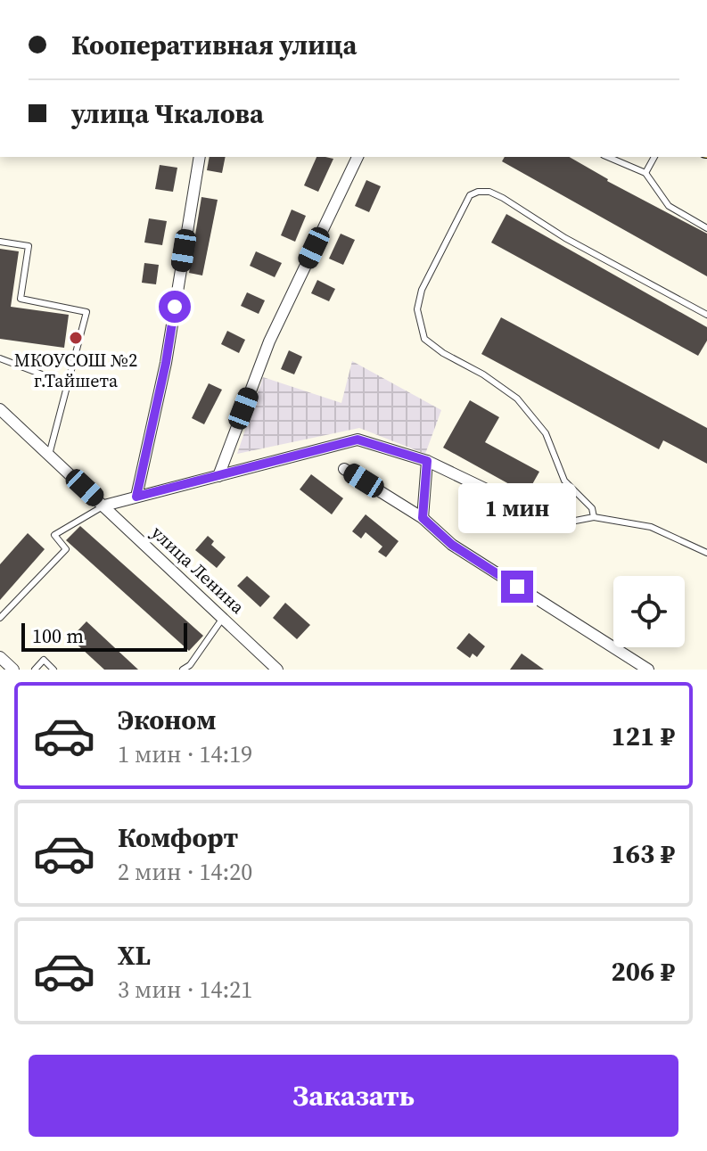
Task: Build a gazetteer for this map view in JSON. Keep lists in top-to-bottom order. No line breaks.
{"streets":{"street":["улица Ленина"]},"places":["МКОУСОШ №2 г.Тайшета"],"scale_bar":"100 m","page":{"banner":["Кооперативная улица","улица Чкалова"],"bubble":"1 мин","scale":"100 m","list":[{"name":"Эконом","note":"1 мин · 14:19","value":"121 ₽"},{"name":"Комфорт","note":"2 мин · 14:20","value":"163 ₽"},{"name":"XL","note":"3 мин · 14:21","value":"206 ₽"}],"buttons":"Заказать"}}
